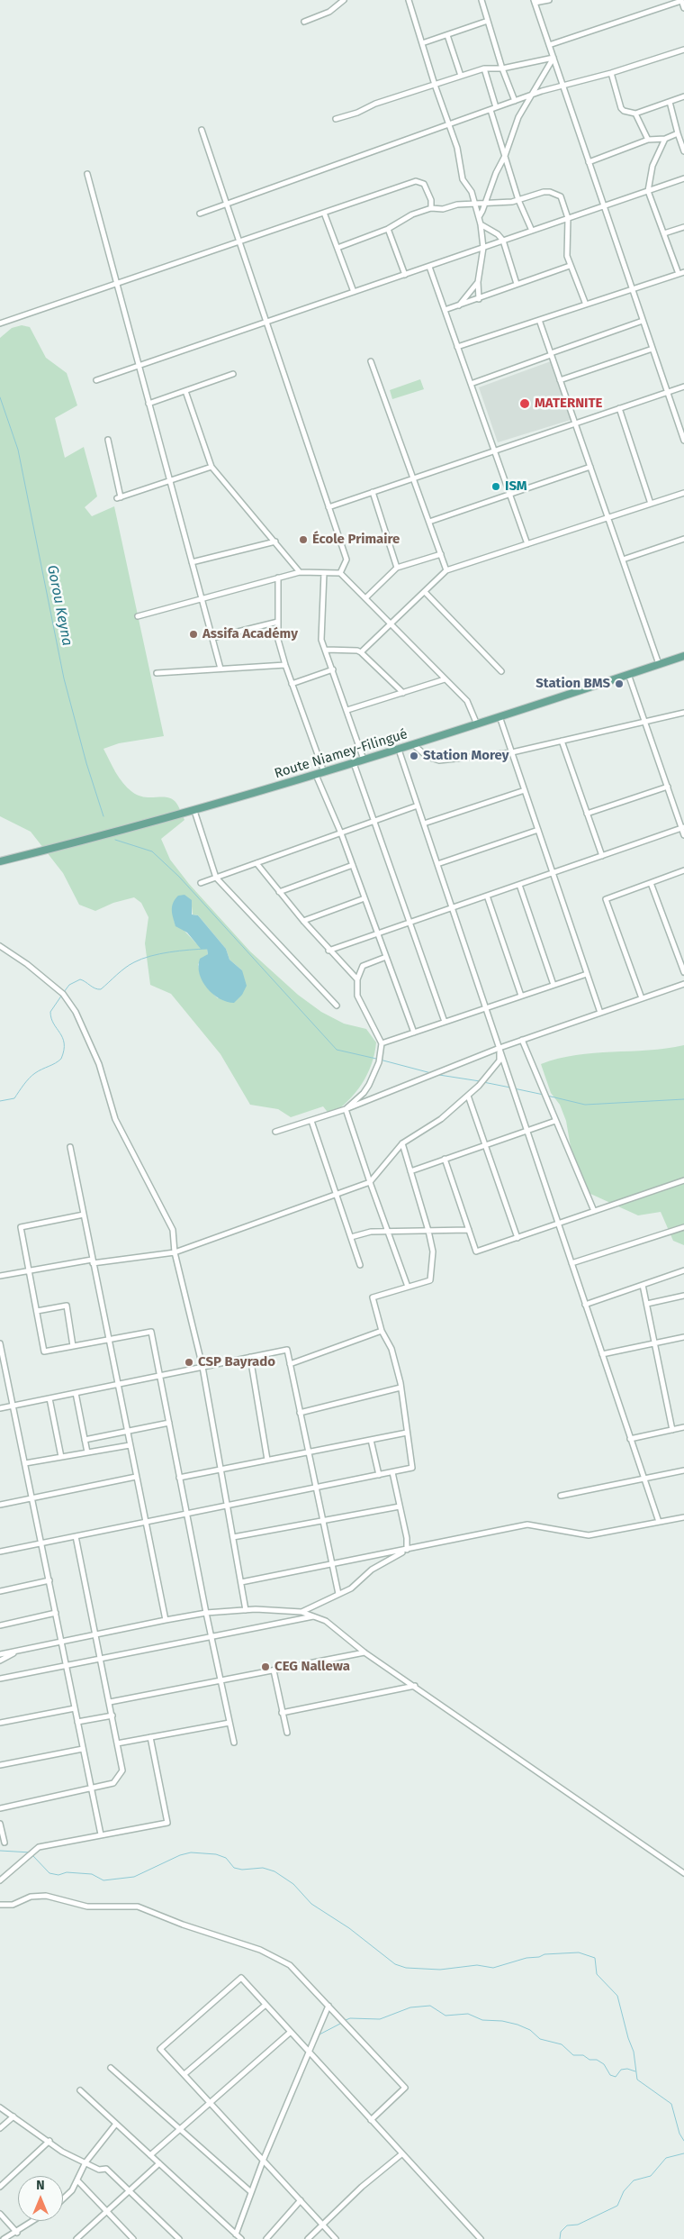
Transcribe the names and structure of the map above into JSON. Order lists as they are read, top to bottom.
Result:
{
  "streets": {
    "main road": ["Route Niamey-Filingué"]
  },
  "water": ["Gorou Keyna"],
  "places": [
    "MATERNITE",
    "ISM",
    "École Primaire",
    "Assifa Académy",
    "Station BMS",
    "Station Morey",
    "CSP Bayrado",
    "CEG Nallewa"
  ],
  "north": "top"
}
